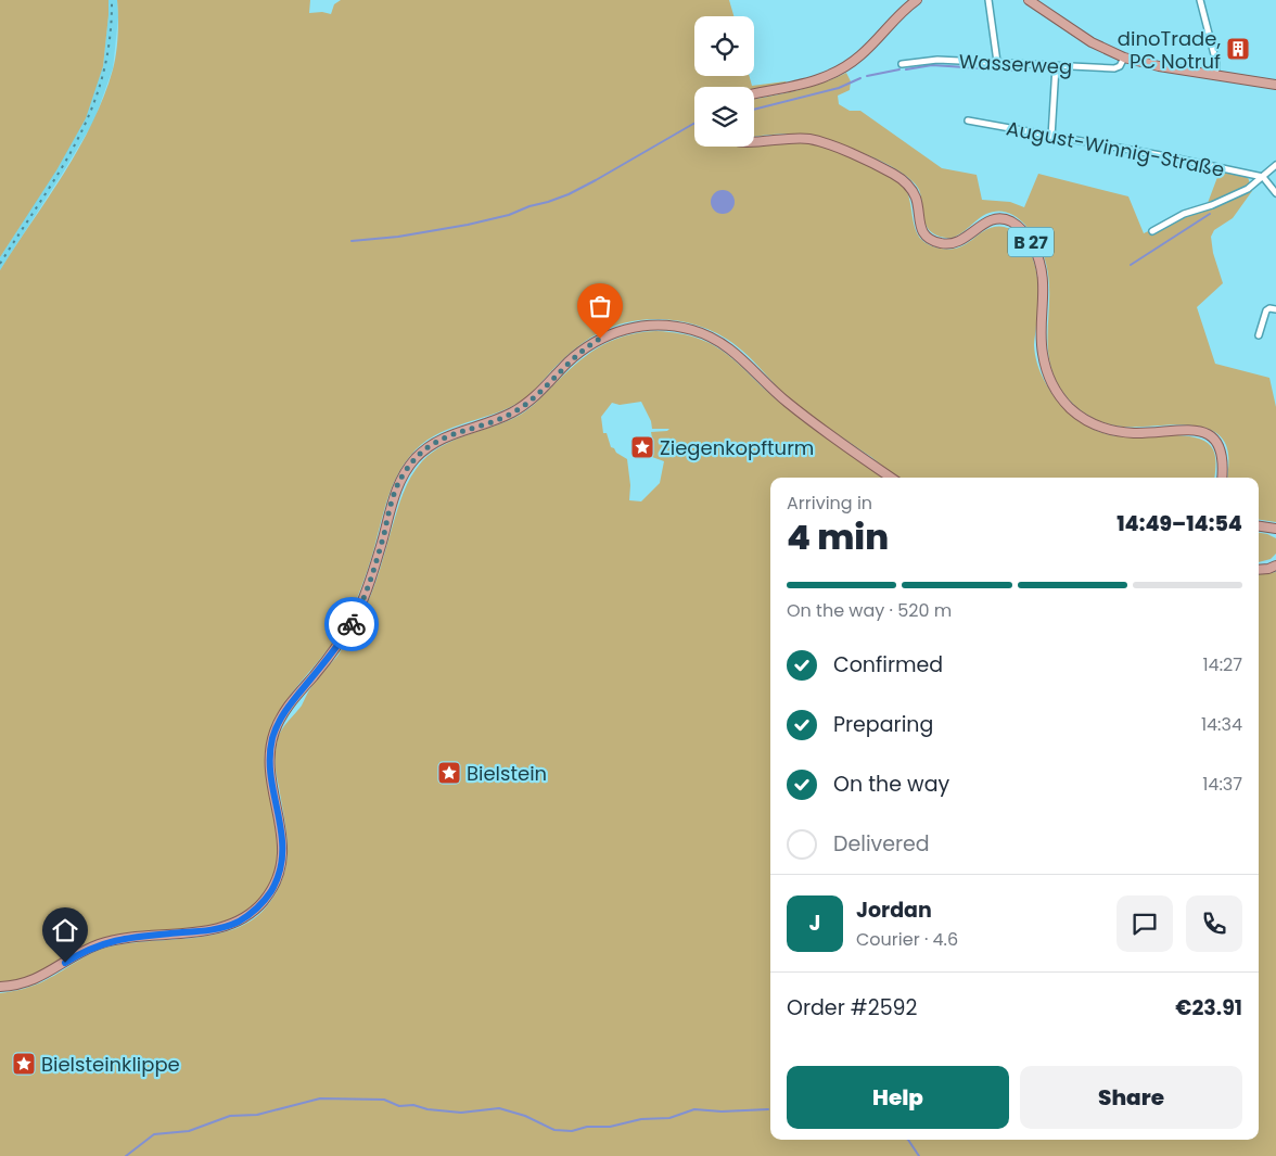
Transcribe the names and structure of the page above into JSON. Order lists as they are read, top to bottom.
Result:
{
  "streets": {
    "main road": ["B 27"],
    "street": ["Wasserweg", "August-Winnig-Straße"]
  },
  "places": {
    "building": ["dinoTrade, PC Notruf"],
    "place": ["Ziegenkopfturm", "Bielstein", "Bielsteinklippe"]
  },
  "page": {
    "heading": ["4 min", "Arriving in", "14:49–14:54"],
    "panel": [
      "Jordan",
      "Courier · 4.6",
      "Order #2592",
      "€23.91"
    ],
    "bar": "On the way · 520 m",
    "list": [
      ["Confirmed", "14:27"],
      ["Preparing", "14:34"],
      ["On the way", "14:37"],
      "Delivered"
    ],
    "round": "J",
    "buttons": ["Help", "Share"]
  }
}
